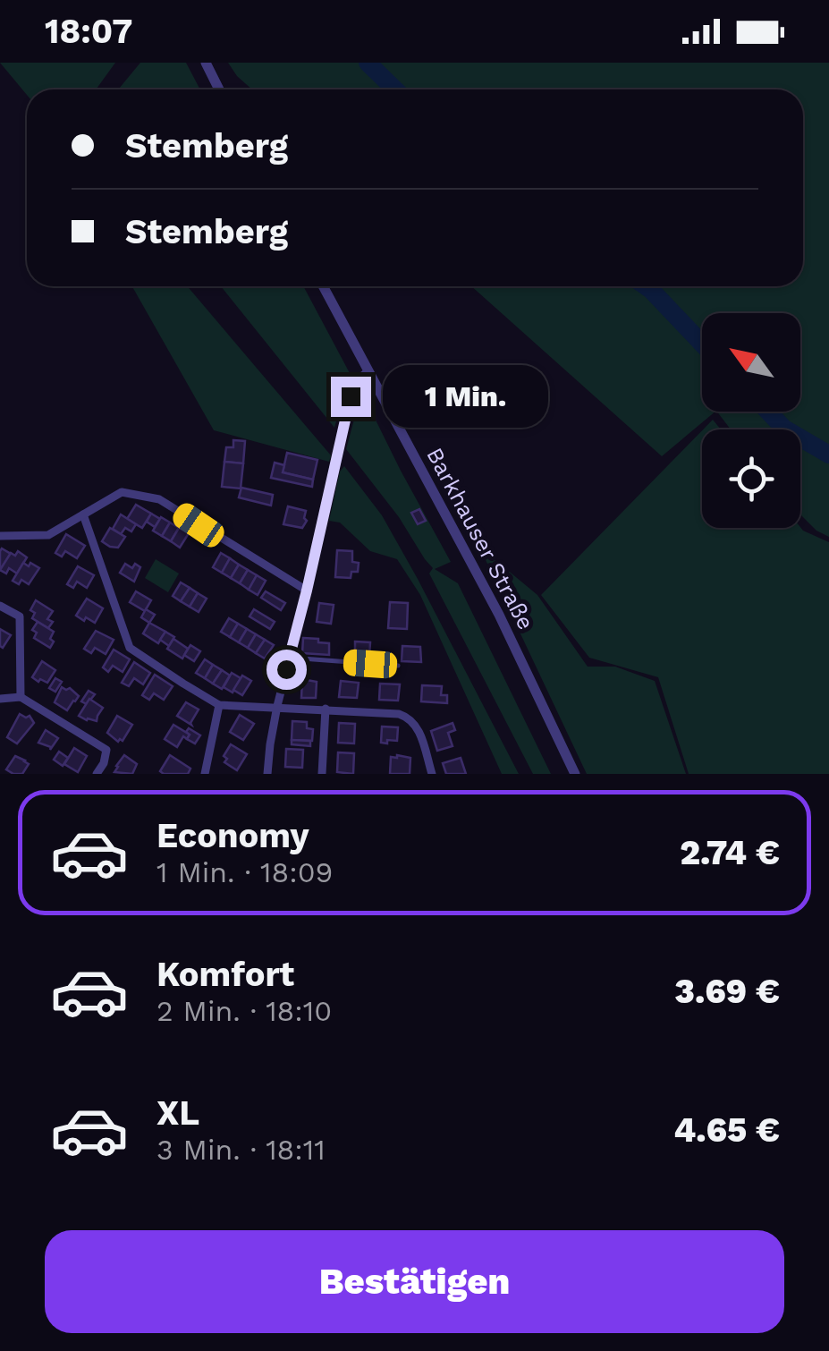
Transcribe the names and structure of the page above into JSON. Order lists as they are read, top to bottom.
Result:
{
  "streets": {
    "street": ["Barkhauser Straße"]
  },
  "north": "top left",
  "page": {
    "status": "18:07",
    "banner": ["Stemberg", "Stemberg"],
    "bubble": "1 Min.",
    "list": [
      {
        "name": "Economy",
        "note": "1 Min. · 18:09",
        "value": "2.74 €"
      },
      {
        "name": "Komfort",
        "note": "2 Min. · 18:10",
        "value": "3.69 €"
      },
      {
        "name": "XL",
        "note": "3 Min. · 18:11",
        "value": "4.65 €"
      }
    ],
    "buttons": "Bestätigen"
  }
}
